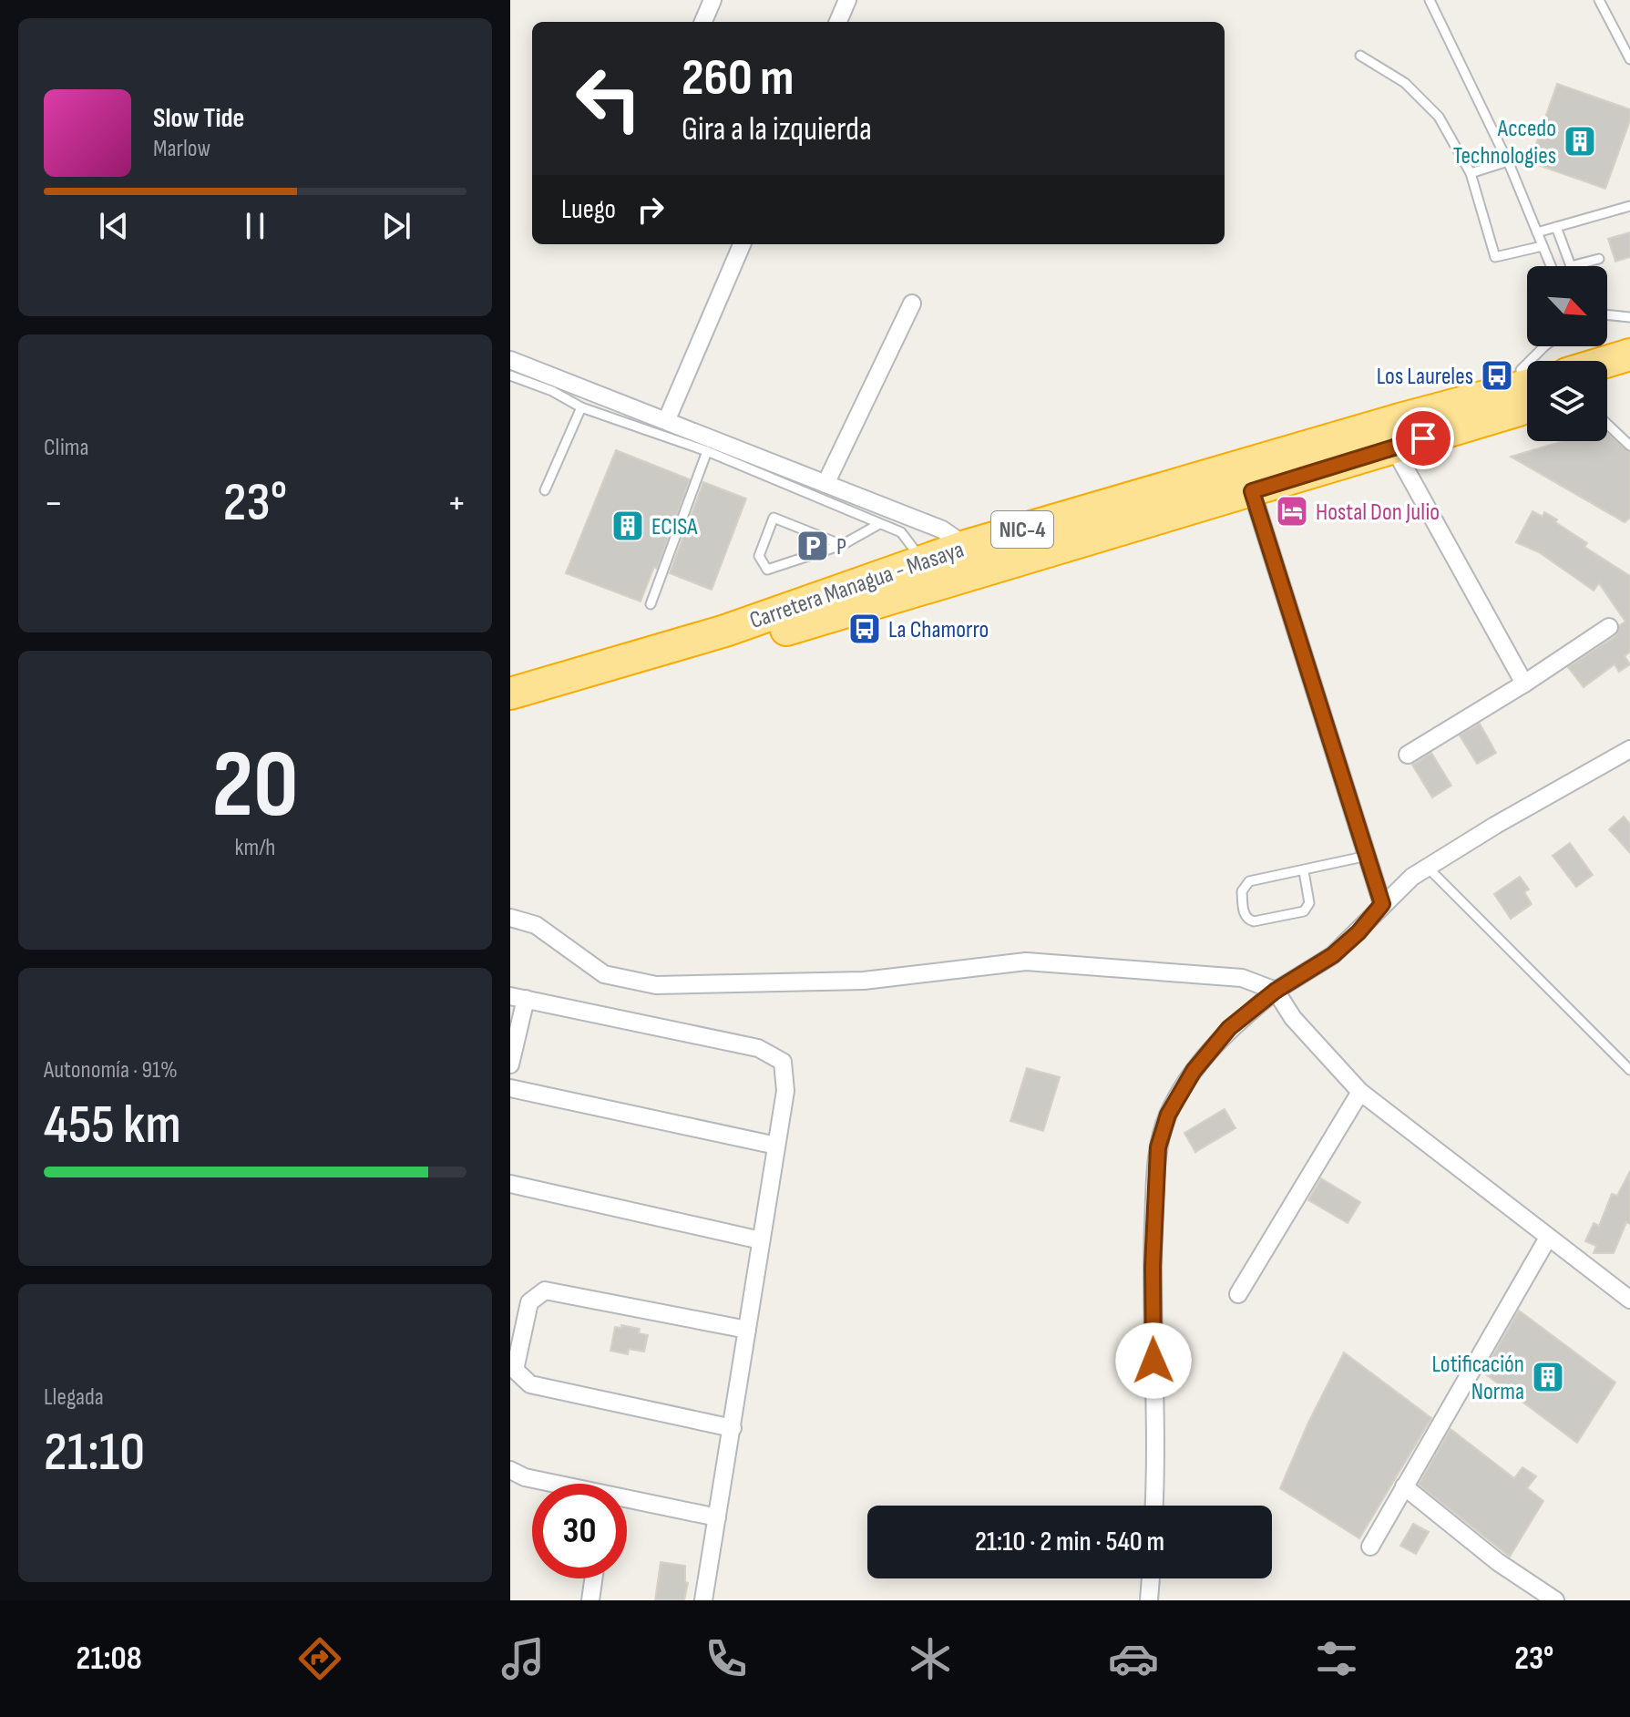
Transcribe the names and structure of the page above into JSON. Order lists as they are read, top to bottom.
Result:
{
  "streets": {
    "highway": ["NIC-4", "Carretera Managua - Masaya"]
  },
  "places": {
    "building": ["Accedo Technologies", "ECISA", "Lotificación Norma"],
    "bus stop": ["Los Laureles", "La Chamorro"],
    "hotel": ["Hostal Don Julio"],
    "parking": ["P"]
  },
  "north": "bottom right",
  "page": {
    "turn": ["260 m", "Gira a la izquierda"],
    "song": ["Slow Tide", "Marlow"],
    "then": "Luego",
    "tile": [
      "Clima",
      ["20", "km/h"],
      ["Autonomía · 91%", "455 km"],
      ["Llegada", "21:10"]
    ],
    "heat": ["−", "23°", "+"],
    "limit": "30",
    "trip": "21:10 · 2 min · 540 m",
    "tabs": ["21:08", "23°"]
  }
}
